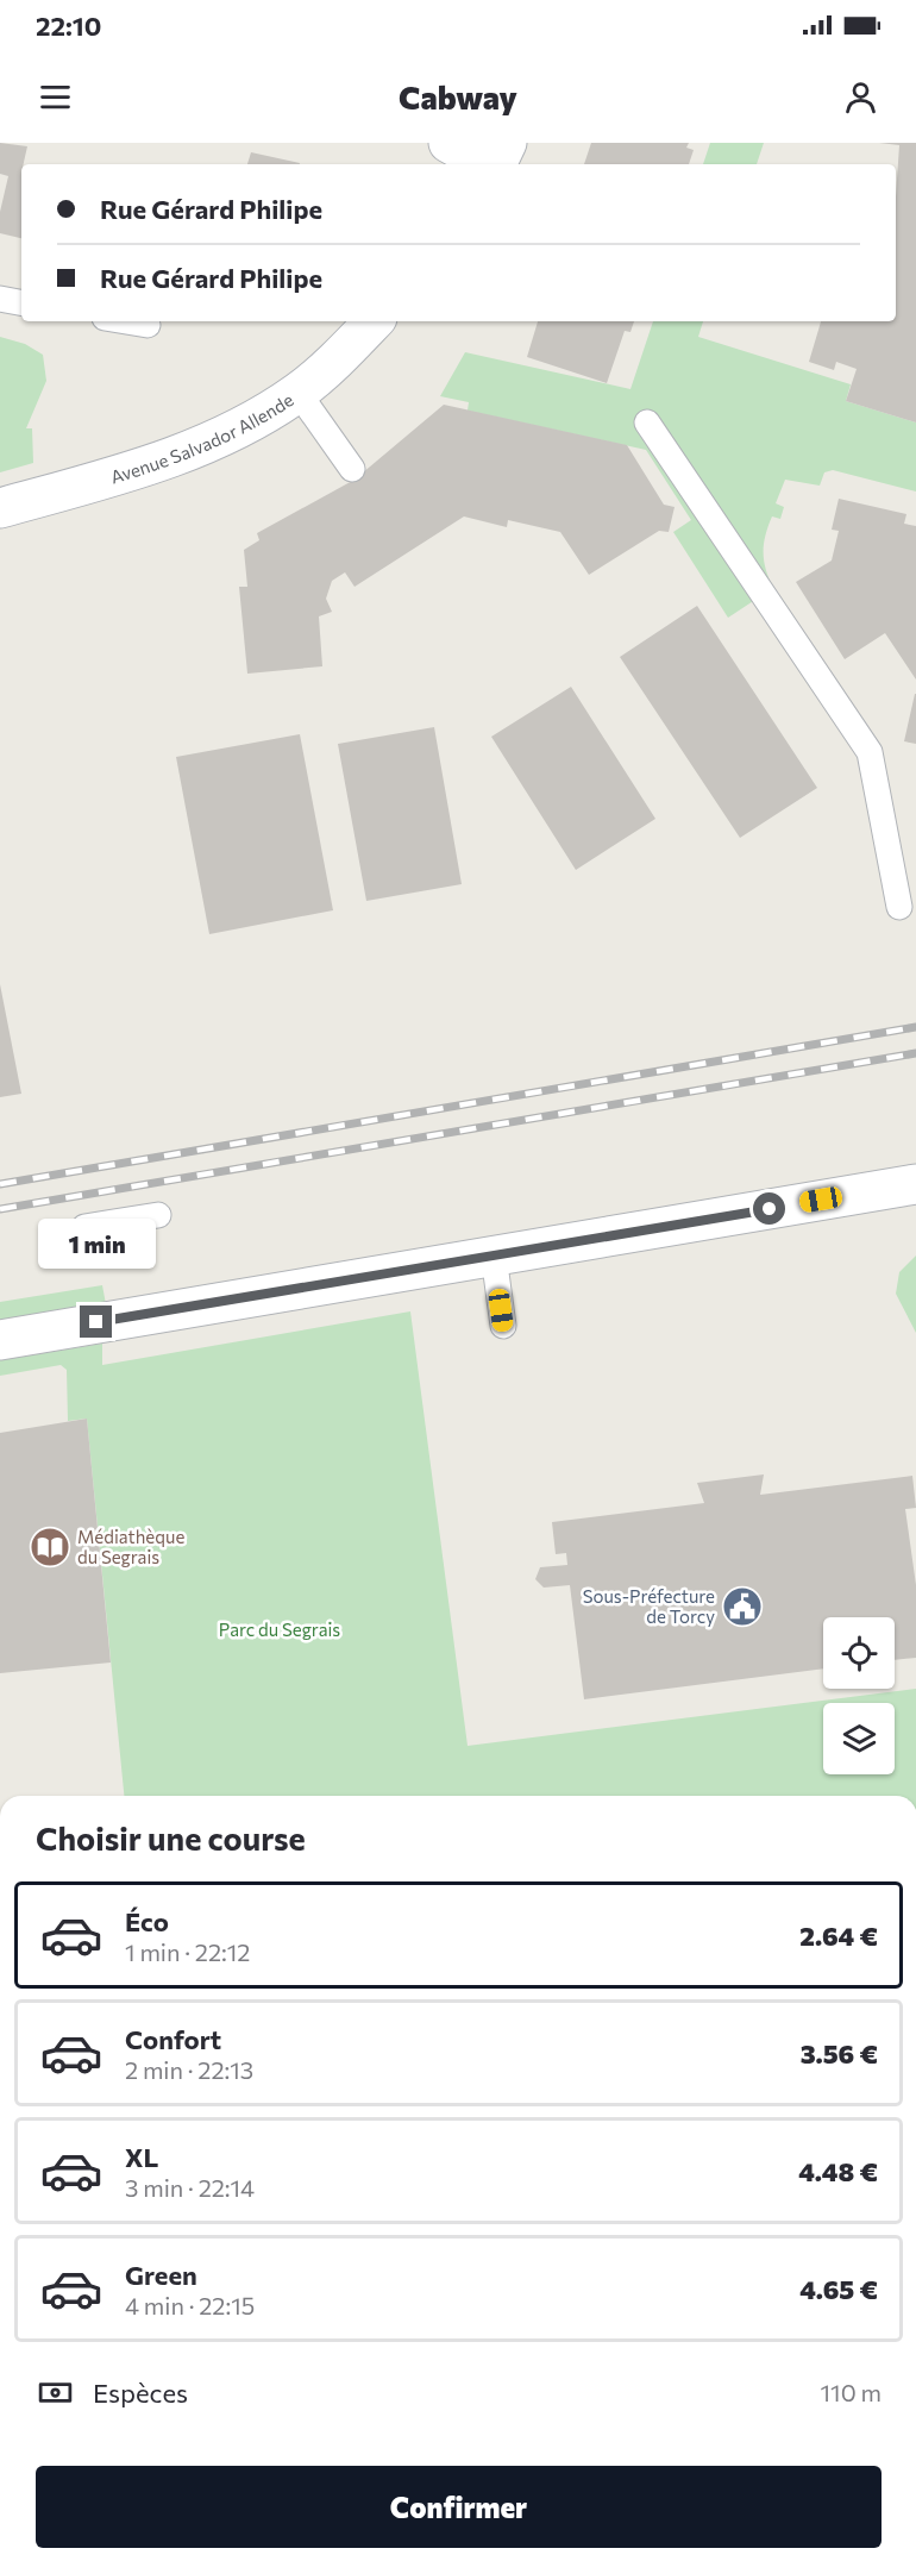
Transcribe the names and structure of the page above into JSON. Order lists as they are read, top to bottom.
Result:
{
  "streets": {
    "street": ["Avenue Salvador Allende"]
  },
  "parks": ["Parc du Segrais"],
  "places": {
    "library": ["Médiathèque du Segrais"],
    "public building": ["Sous-Préfecture de Torcy"]
  },
  "page": {
    "status": "22:10",
    "header": "Cabway",
    "banner": ["Rue Gérard Philipe", "Rue Gérard Philipe"],
    "bubble": "1 min",
    "heading": "Choisir une course",
    "list": [
      {
        "name": "Éco",
        "note": "1 min · 22:12",
        "value": "2.64 €"
      },
      {
        "name": "Confort",
        "note": "2 min · 22:13",
        "value": "3.56 €"
      },
      {
        "name": "XL",
        "note": "3 min · 22:14",
        "value": "4.48 €"
      },
      {
        "name": "Green",
        "note": "4 min · 22:15",
        "value": "4.65 €"
      }
    ],
    "pay": ["Espèces", "110 m"],
    "buttons": "Confirmer"
  }
}
